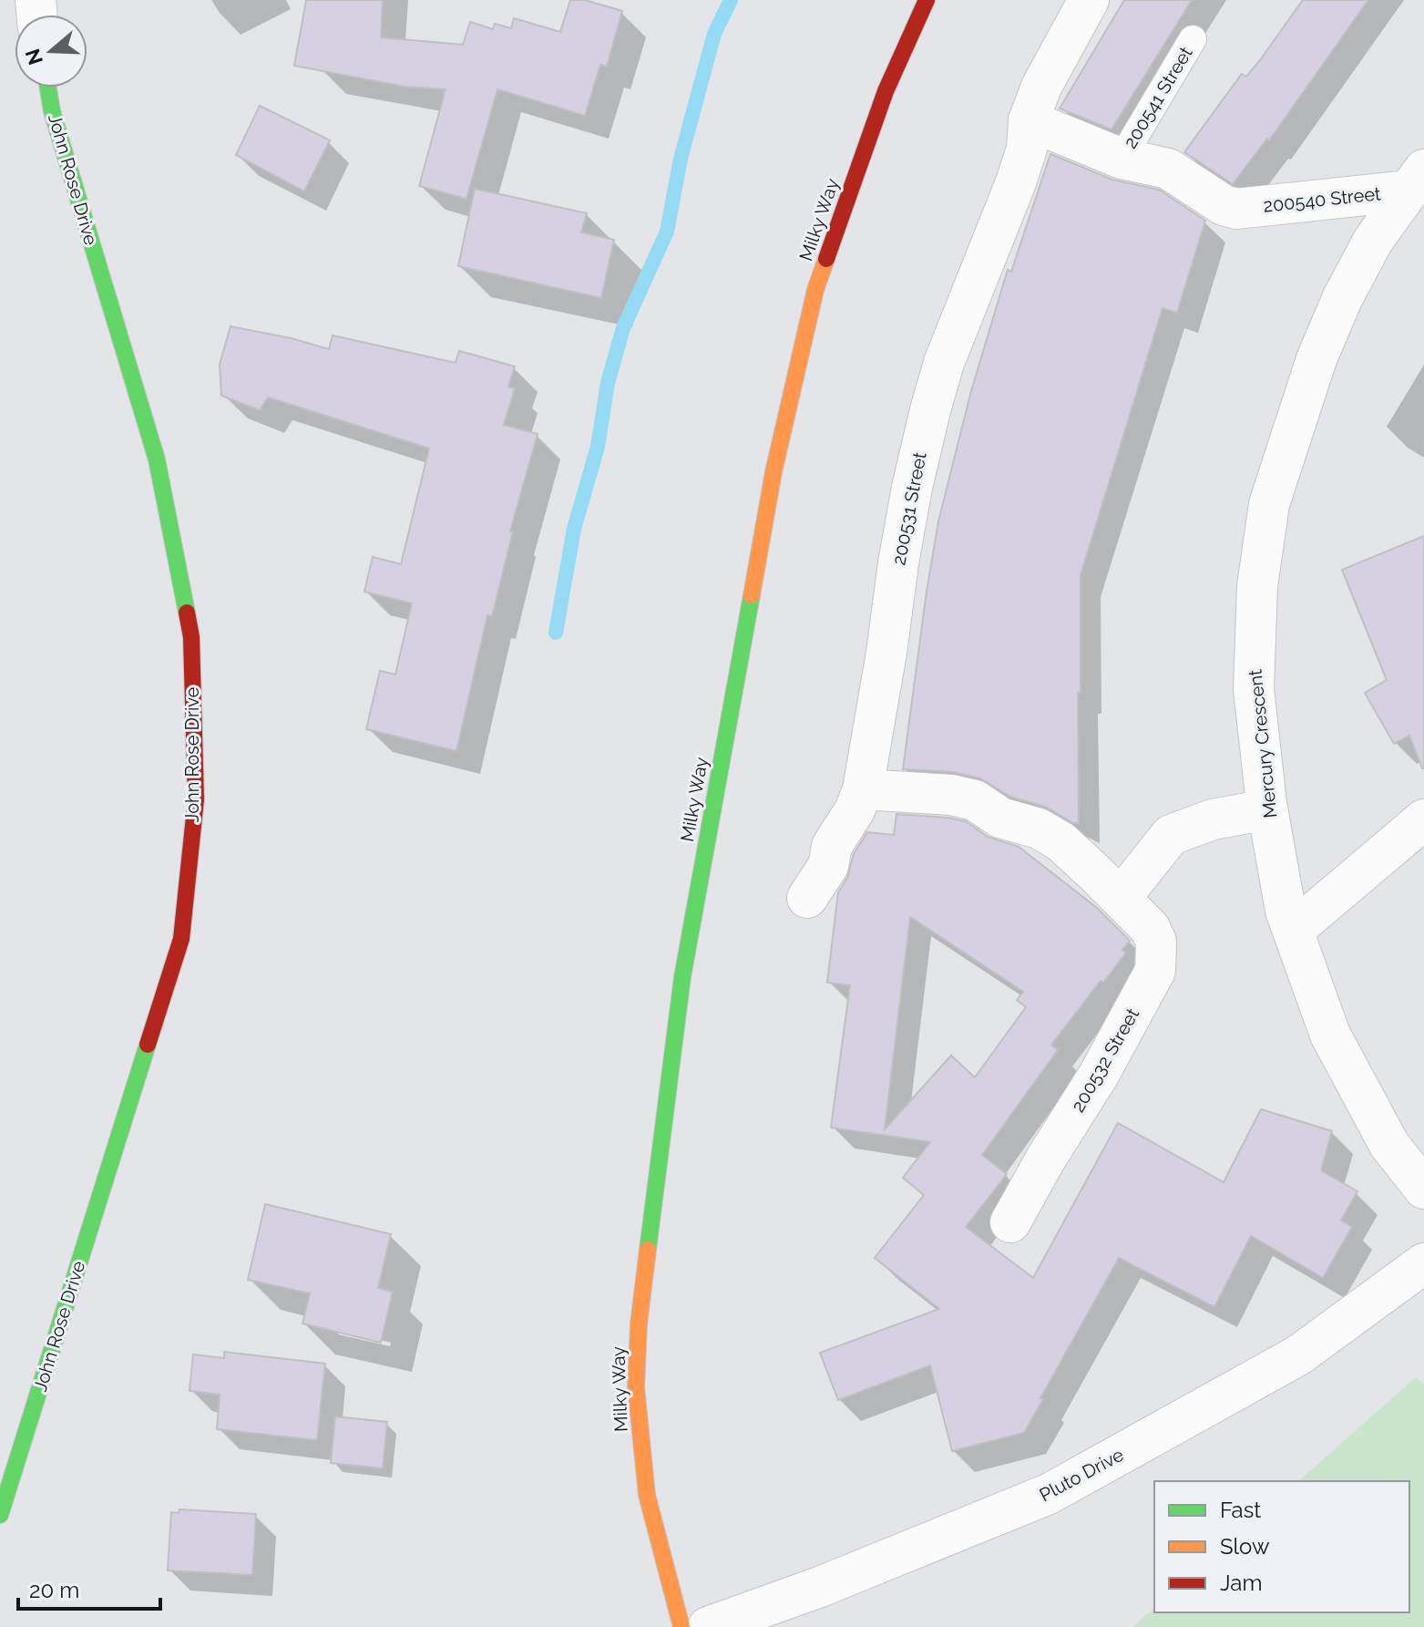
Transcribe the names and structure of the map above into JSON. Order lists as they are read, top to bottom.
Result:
{
  "streets": {
    "street": [
      "200541 Street",
      "John Rose Drive",
      "200540 Street",
      "Milky Way",
      "200531 Street",
      "Mercury Crescent",
      "200532 Street",
      "Pluto Drive"
    ]
  },
  "crossings": [
    ["200541 Street", "200540 Street"],
    ["200540 Street", "Mercury Crescent"],
    ["200531 Street", "200532 Street"]
  ],
  "legend": ["Fast", "Slow", "Jam"],
  "scale_bar": "20 m",
  "north": "left"
}
